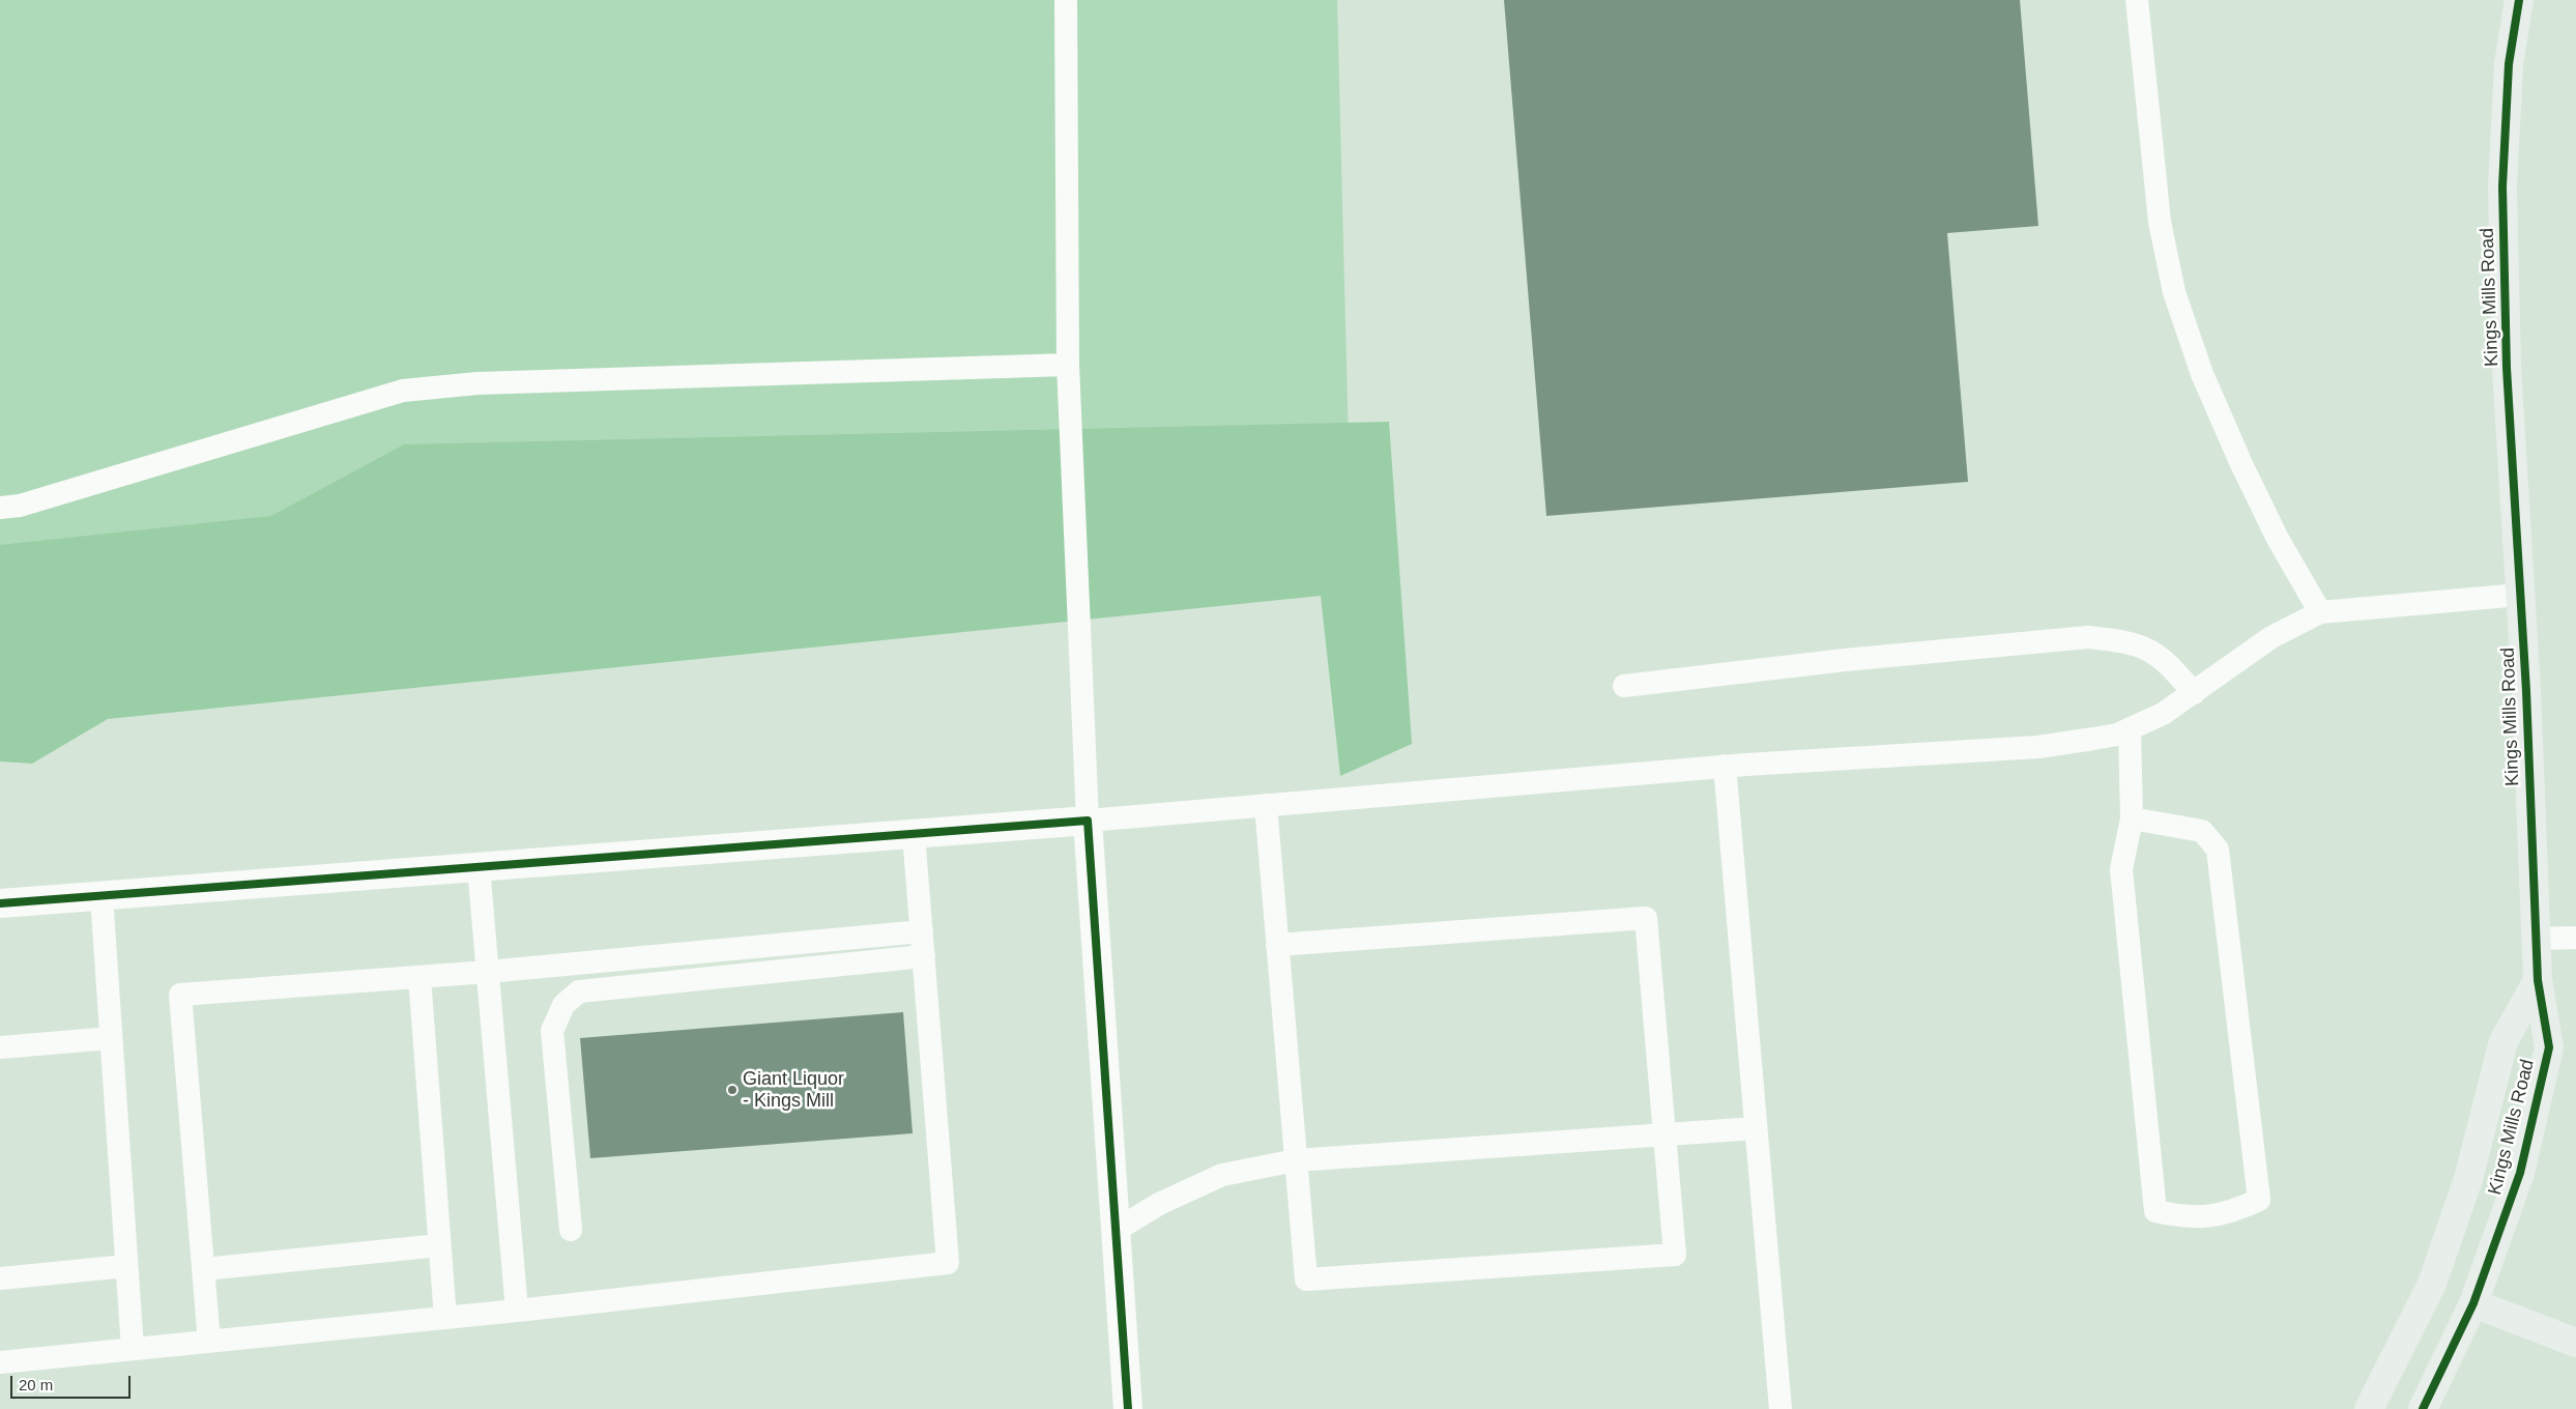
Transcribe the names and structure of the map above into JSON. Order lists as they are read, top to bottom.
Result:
{
  "streets": {
    "street": ["Kings Mills Road"]
  },
  "places": ["Giant Liquor - Kings Mill"],
  "scale_bar": "20 m"
}
